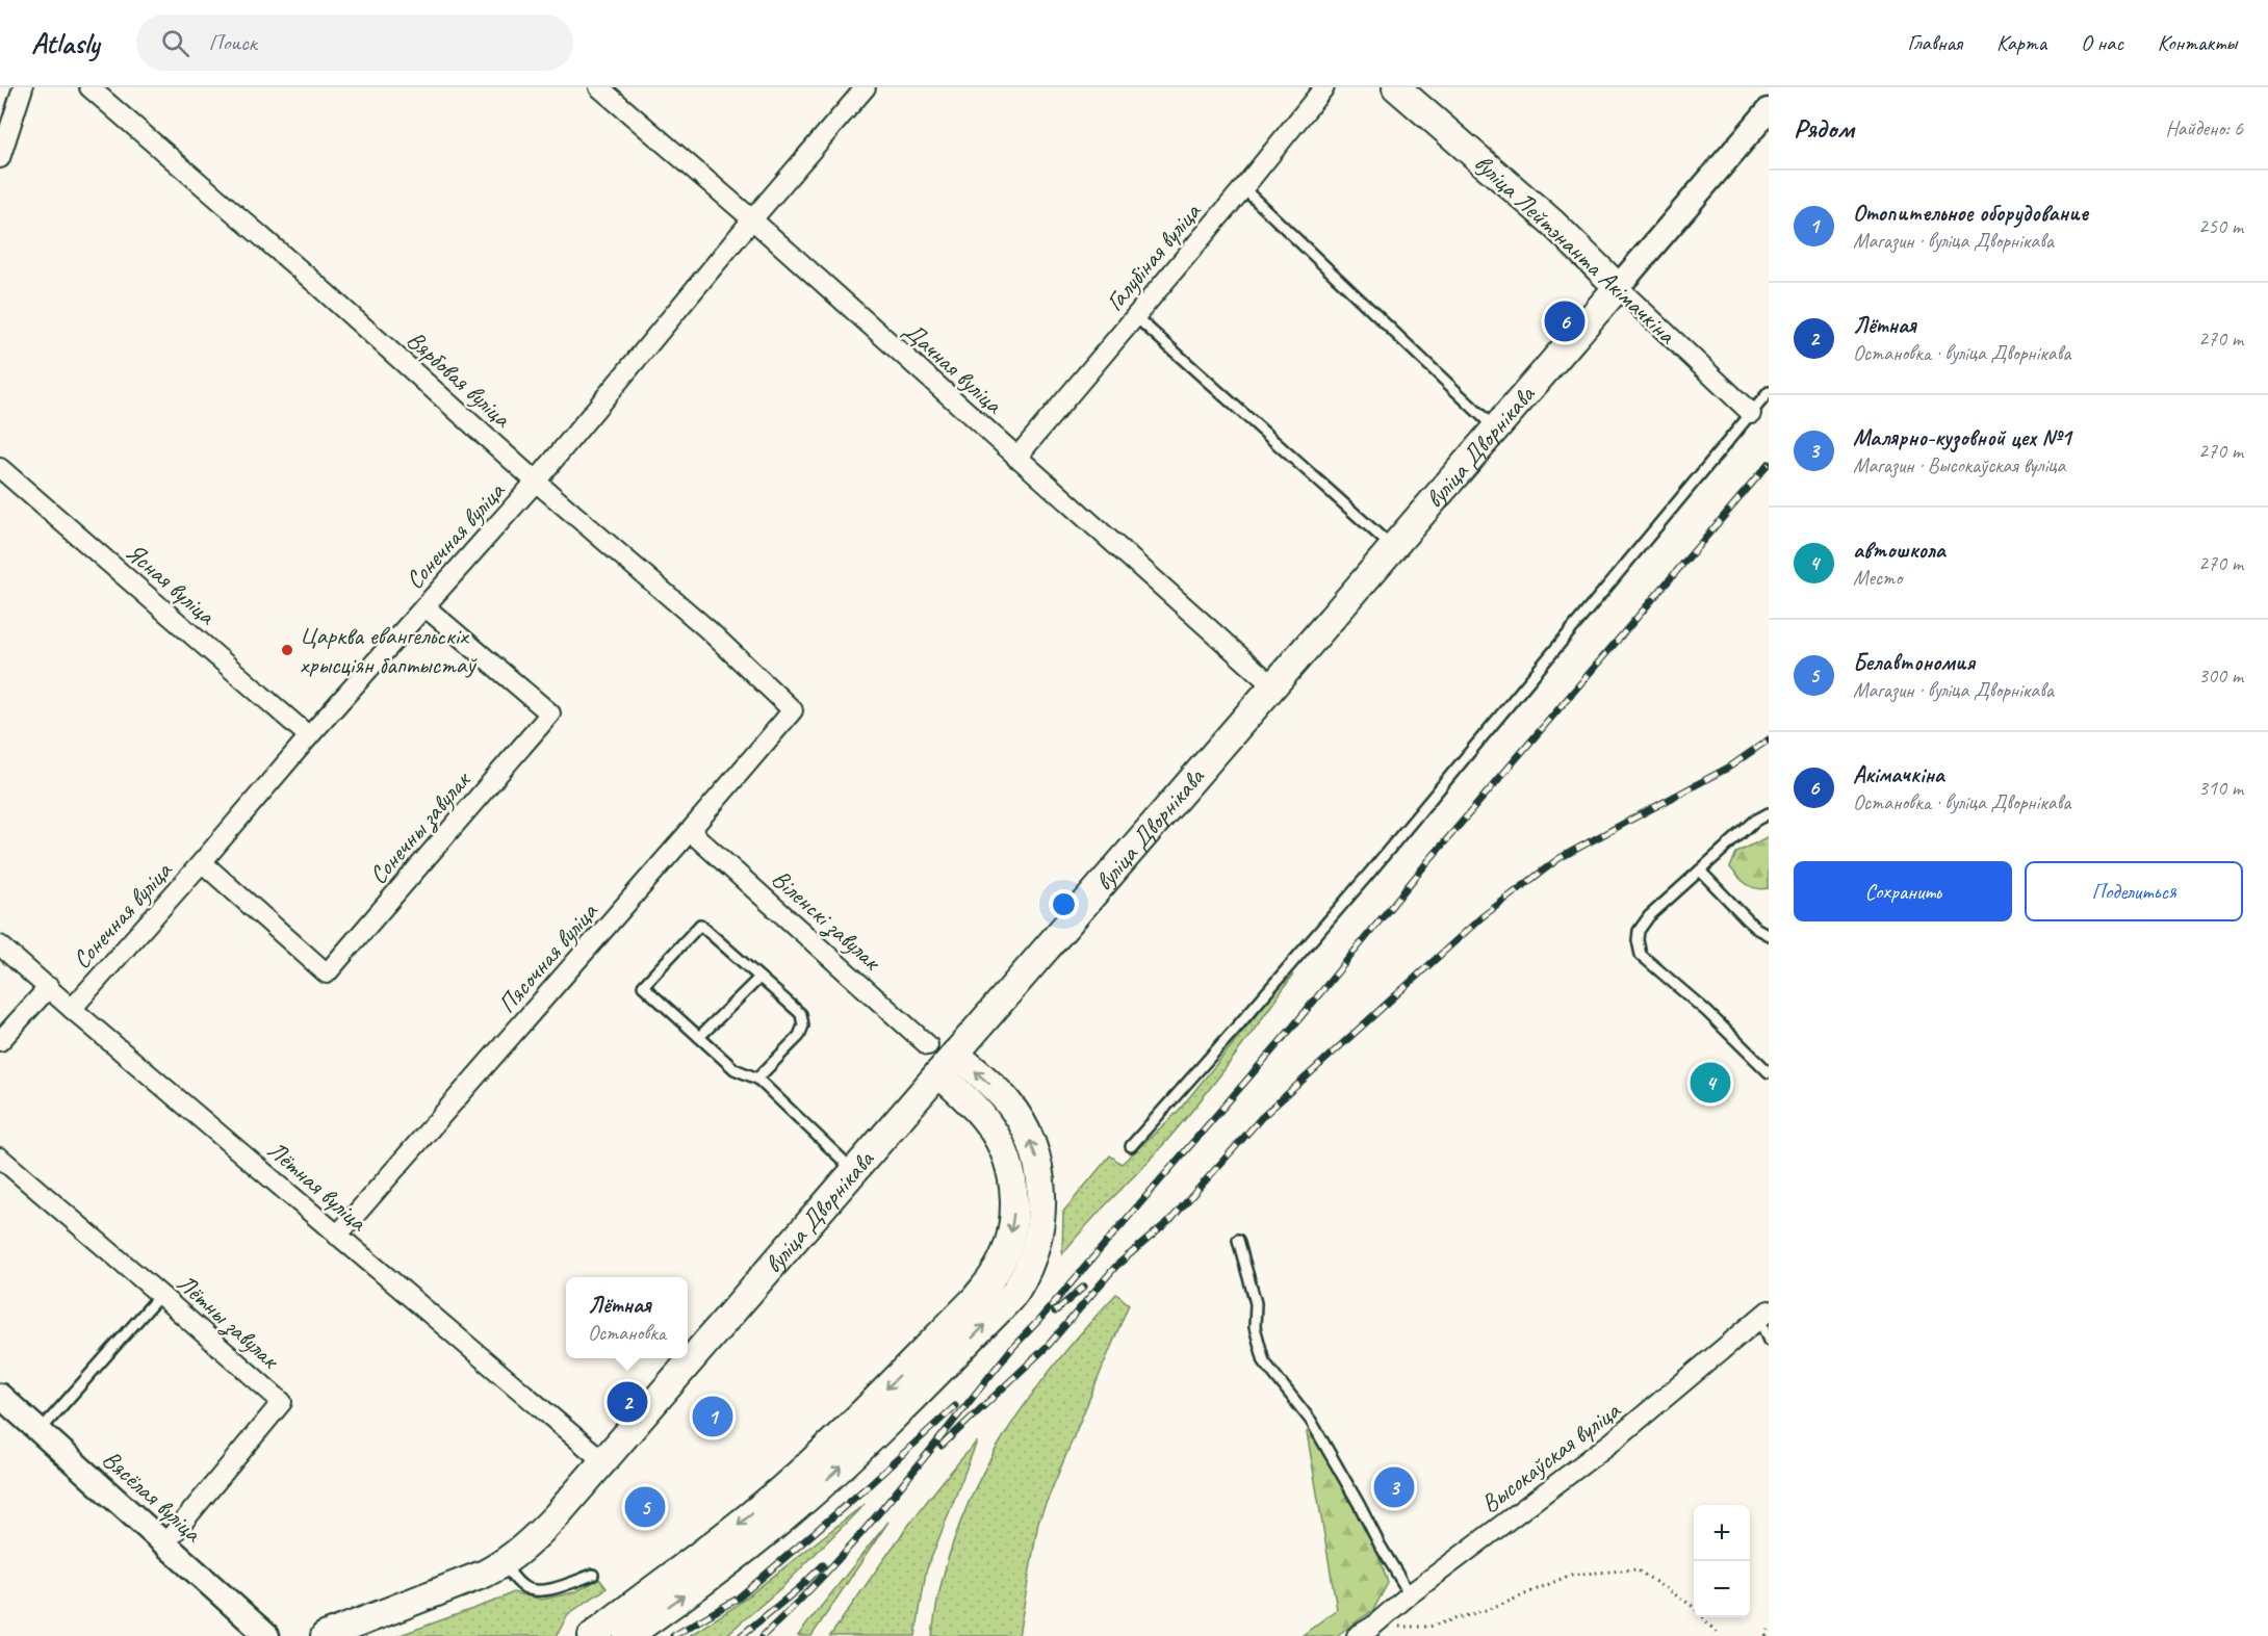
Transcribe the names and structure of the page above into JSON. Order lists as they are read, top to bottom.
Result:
{
  "streets": {
    "main road": ["вуліца Лейтэнанта Акімачкіна", "вуліца Дворнікава"],
    "street": [
      "Галубіная вуліца",
      "Дачная вуліца",
      "Вярбовая вуліца",
      "Сонечная вуліца",
      "Ясная вуліца",
      "Сонечны завулак",
      "Віленскі завулак",
      "Пясочная вуліца",
      "Лётная вуліца",
      "Лётны завулак",
      "Высокаўская вуліца",
      "Вясёлая вуліца"
    ]
  },
  "crossings": [
    ["вуліца Лейтэнанта Акімачкіна", "вуліца Дворнікава"],
    ["Галубіная вуліца", "Дачная вуліца"],
    ["Дачная вуліца", "вуліца Дворнікава"],
    ["Дачная вуліца", "Сонечная вуліца"],
    ["Вярбовая вуліца", "Сонечная вуліца"],
    ["Вярбовая вуліца", "Пясочная вуліца"],
    ["вуліца Дворнікава", "Лётная вуліца"],
    ["Сонечная вуліца", "Ясная вуліца"],
    ["Сонечная вуліца", "Сонечны завулак"],
    ["Сонечная вуліца", "Лётная вуліца"],
    ["Віленскі завулак", "Пясочная вуліца"],
    ["Пясочная вуліца", "Лётная вуліца"],
    ["Лётны завулак", "Вясёлая вуліца"]
  ],
  "places": ["Царква евангельскіх хрысціян баптыстаў"],
  "page": {
    "header": "Atlasly",
    "search": "Поиск",
    "nav": [
      "Главная",
      "Карта",
      "О нас",
      "Контакты"
    ],
    "heading": ["Рядом", "Найдено: 6"],
    "list": [
      {
        "mark": "1",
        "name": "Отопительное оборудование",
        "note": "Магазин · вуліца Дворнікава",
        "value": "250 m"
      },
      {
        "mark": "2",
        "name": "Лётная",
        "note": "Остановка · вуліца Дворнікава",
        "value": "270 m"
      },
      {
        "mark": "3",
        "name": "Малярно-кузовной цех №1",
        "note": "Магазин · Высокаўская вуліца",
        "value": "270 m"
      },
      {
        "mark": "4",
        "name": "автошкола",
        "note": "Место",
        "value": "270 m"
      },
      {
        "mark": "5",
        "name": "Белавтономия",
        "note": "Магазин · вуліца Дворнікава",
        "value": "300 m"
      },
      {
        "mark": "6",
        "name": "Акімачкіна",
        "note": "Остановка · вуліца Дворнікава",
        "value": "310 m"
      }
    ],
    "pins": [
      "6",
      "4",
      "2",
      "1",
      "3",
      "5"
    ],
    "buttons": ["Сохранить", "Поделиться"],
    "popup": ["Лётная", "Остановка"],
    "map_buttons": ["+", "−"]
  }
}
